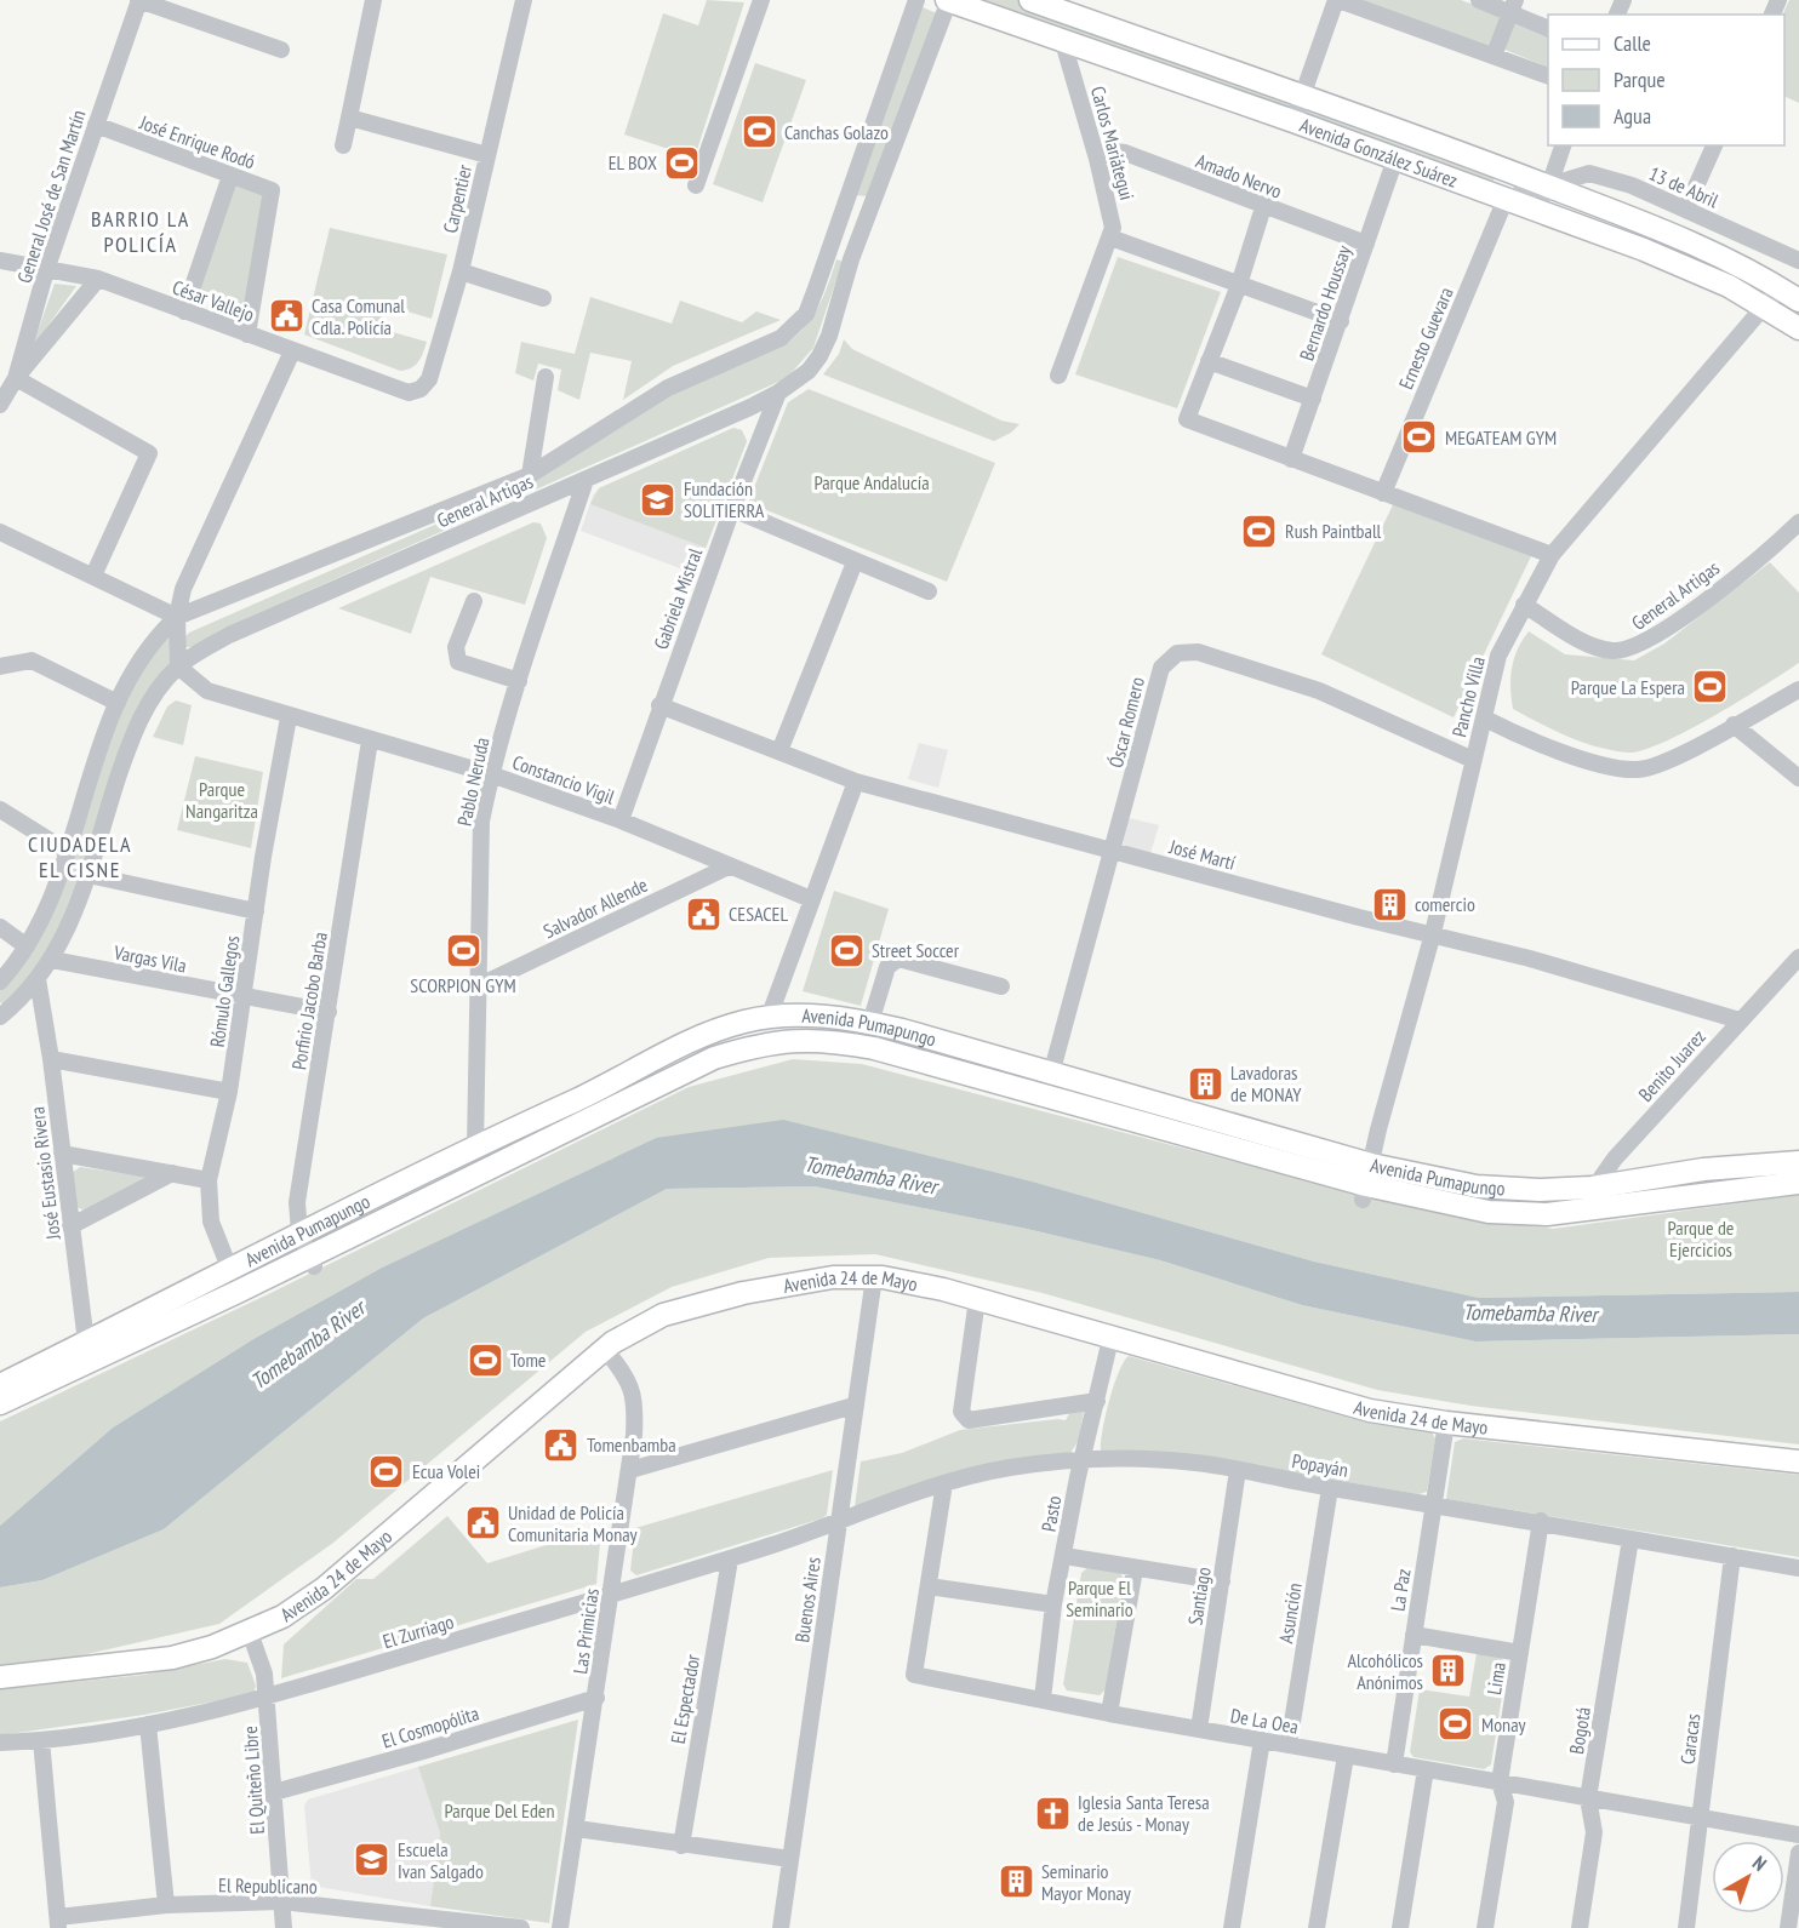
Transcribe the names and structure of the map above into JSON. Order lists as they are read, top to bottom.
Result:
{
  "streets": {
    "main road": ["Avenida González Suárez", "Avenida Pumapungo", "Avenida 24 de Mayo"],
    "street": [
      "José Enrique Rodó",
      "Carlos Mariátegui",
      "Amado Nervo",
      "13 de Abril",
      "General José de San Martín",
      "Carpentier",
      "César Vallejo",
      "Bernardo Houssay",
      "Ernesto Guevara",
      "General Artigas",
      "Gabriela Mistral",
      "Pancho Villa",
      "Óscar Romero",
      "Constancio Vigil",
      "Pablo Neruda",
      "José Martí",
      "Salvador Allende",
      "Vargas Vila",
      "Rómulo Gallegos",
      "Porfirio Jacobo Barba",
      "Benito Juarez",
      "José Eustasio Rivera",
      "Popayán",
      "Pasto",
      "La Paz",
      "Santiago",
      "Buenos Aires",
      "Asunción",
      "El Zurriago",
      "Las Primicias",
      "Lima",
      "El Espectador",
      "De La Oea",
      "El Cosmopólita",
      "Bogotá",
      "Caracas",
      "El Quiteño Libre",
      "El Republicano"
    ]
  },
  "crossings": [
    ["José Enrique Rodó", "General José de San Martín"],
    ["José Enrique Rodó", "César Vallejo"],
    ["Carlos Mariátegui", "Avenida González Suárez"],
    ["Carlos Mariátegui", "Amado Nervo"],
    ["Avenida González Suárez", "13 de Abril"],
    ["Avenida González Suárez", "Bernardo Houssay"],
    ["Avenida González Suárez", "Ernesto Guevara"],
    ["Avenida González Suárez", "General Artigas"],
    ["Avenida González Suárez", "Pancho Villa"],
    ["Amado Nervo", "Bernardo Houssay"],
    ["13 de Abril", "Ernesto Guevara"],
    ["General José de San Martín", "César Vallejo"],
    ["Carpentier", "César Vallejo"],
    ["General Artigas", "Gabriela Mistral"],
    ["General Artigas", "Pancho Villa"],
    ["General Artigas", "Constancio Vigil"],
    ["General Artigas", "Pablo Neruda"],
    ["General Artigas", "Vargas Vila"],
    ["General Artigas", "José Eustasio Rivera"],
    ["Gabriela Mistral", "Constancio Vigil"],
    ["Gabriela Mistral", "José Martí"],
    ["Pancho Villa", "Óscar Romero"],
    ["Pancho Villa", "José Martí"],
    ["Pancho Villa", "Avenida Pumapungo"],
    ["Óscar Romero", "José Martí"],
    ["Óscar Romero", "Avenida Pumapungo"],
    ["Constancio Vigil", "Pablo Neruda"],
    ["Constancio Vigil", "Salvador Allende"],
    ["Constancio Vigil", "Rómulo Gallegos"],
    ["Constancio Vigil", "Porfirio Jacobo Barba"],
    ["Pablo Neruda", "Salvador Allende"],
    ["Pablo Neruda", "Avenida Pumapungo"],
    ["José Martí", "Benito Juarez"],
    ["Vargas Vila", "Rómulo Gallegos"],
    ["Vargas Vila", "Porfirio Jacobo Barba"],
    ["Rómulo Gallegos", "Avenida Pumapungo"],
    ["Porfirio Jacobo Barba", "Avenida Pumapungo"],
    ["Avenida Pumapungo", "Benito Juarez"],
    ["Avenida Pumapungo", "José Eustasio Rivera"],
    ["Avenida 24 de Mayo", "Pasto"],
    ["Avenida 24 de Mayo", "La Paz"],
    ["Avenida 24 de Mayo", "Buenos Aires"],
    ["Avenida 24 de Mayo", "Las Primicias"],
    ["Avenida 24 de Mayo", "El Quiteño Libre"],
    ["Popayán", "Pasto"],
    ["Popayán", "La Paz"],
    ["Popayán", "Santiago"],
    ["Popayán", "Buenos Aires"],
    ["Popayán", "Asunción"],
    ["Popayán", "El Zurriago"],
    ["Popayán", "Lima"],
    ["Popayán", "De La Oea"],
    ["Popayán", "Bogotá"],
    ["Popayán", "Caracas"],
    ["Pasto", "De La Oea"],
    ["La Paz", "De La Oea"],
    ["Santiago", "De La Oea"],
    ["Buenos Aires", "El Zurriago"],
    ["Asunción", "De La Oea"],
    ["El Zurriago", "Las Primicias"],
    ["El Zurriago", "El Espectador"],
    ["El Zurriago", "El Quiteño Libre"],
    ["Las Primicias", "El Cosmopólita"],
    ["Lima", "De La Oea"],
    ["De La Oea", "Bogotá"],
    ["De La Oea", "Caracas"],
    ["El Cosmopólita", "El Quiteño Libre"],
    ["El Quiteño Libre", "El Republicano"]
  ],
  "districts": ["BARRIO LA POLICÍA", "CIUDADELA EL CISNE"],
  "water": ["Tomebamba River"],
  "parks": [
    "Parque Andalucía",
    "Parque Nangaritza",
    "Parque de Ejercicios",
    "Parque El Seminario",
    "Parque Del Eden"
  ],
  "places": {
    "sports": [
      "Canchas Golazo",
      "EL BOX",
      "MEGATEAM GYM",
      "Rush Paintball",
      "Parque La Espera",
      "Street Soccer",
      "SCORPION GYM",
      "Tome",
      "Ecua Volei",
      "Monay"
    ],
    "public building": [
      "Casa Comunal Cdla. Policía",
      "CESACEL",
      "Tomenbamba",
      "Unidad de Policía Comunitaria Monay"
    ],
    "school or university": ["Fundación SOLITIERRA", "Escuela Ivan Salgado"],
    "building": [
      "comercio",
      "Lavadoras de MONAY",
      "Alcohólicos Anónimos",
      "Seminario Mayor Monay"
    ],
    "church": ["Iglesia Santa Teresa de Jesús - Monay"]
  },
  "legend": ["Calle", "Parque", "Agua"],
  "north": "top right"
}
